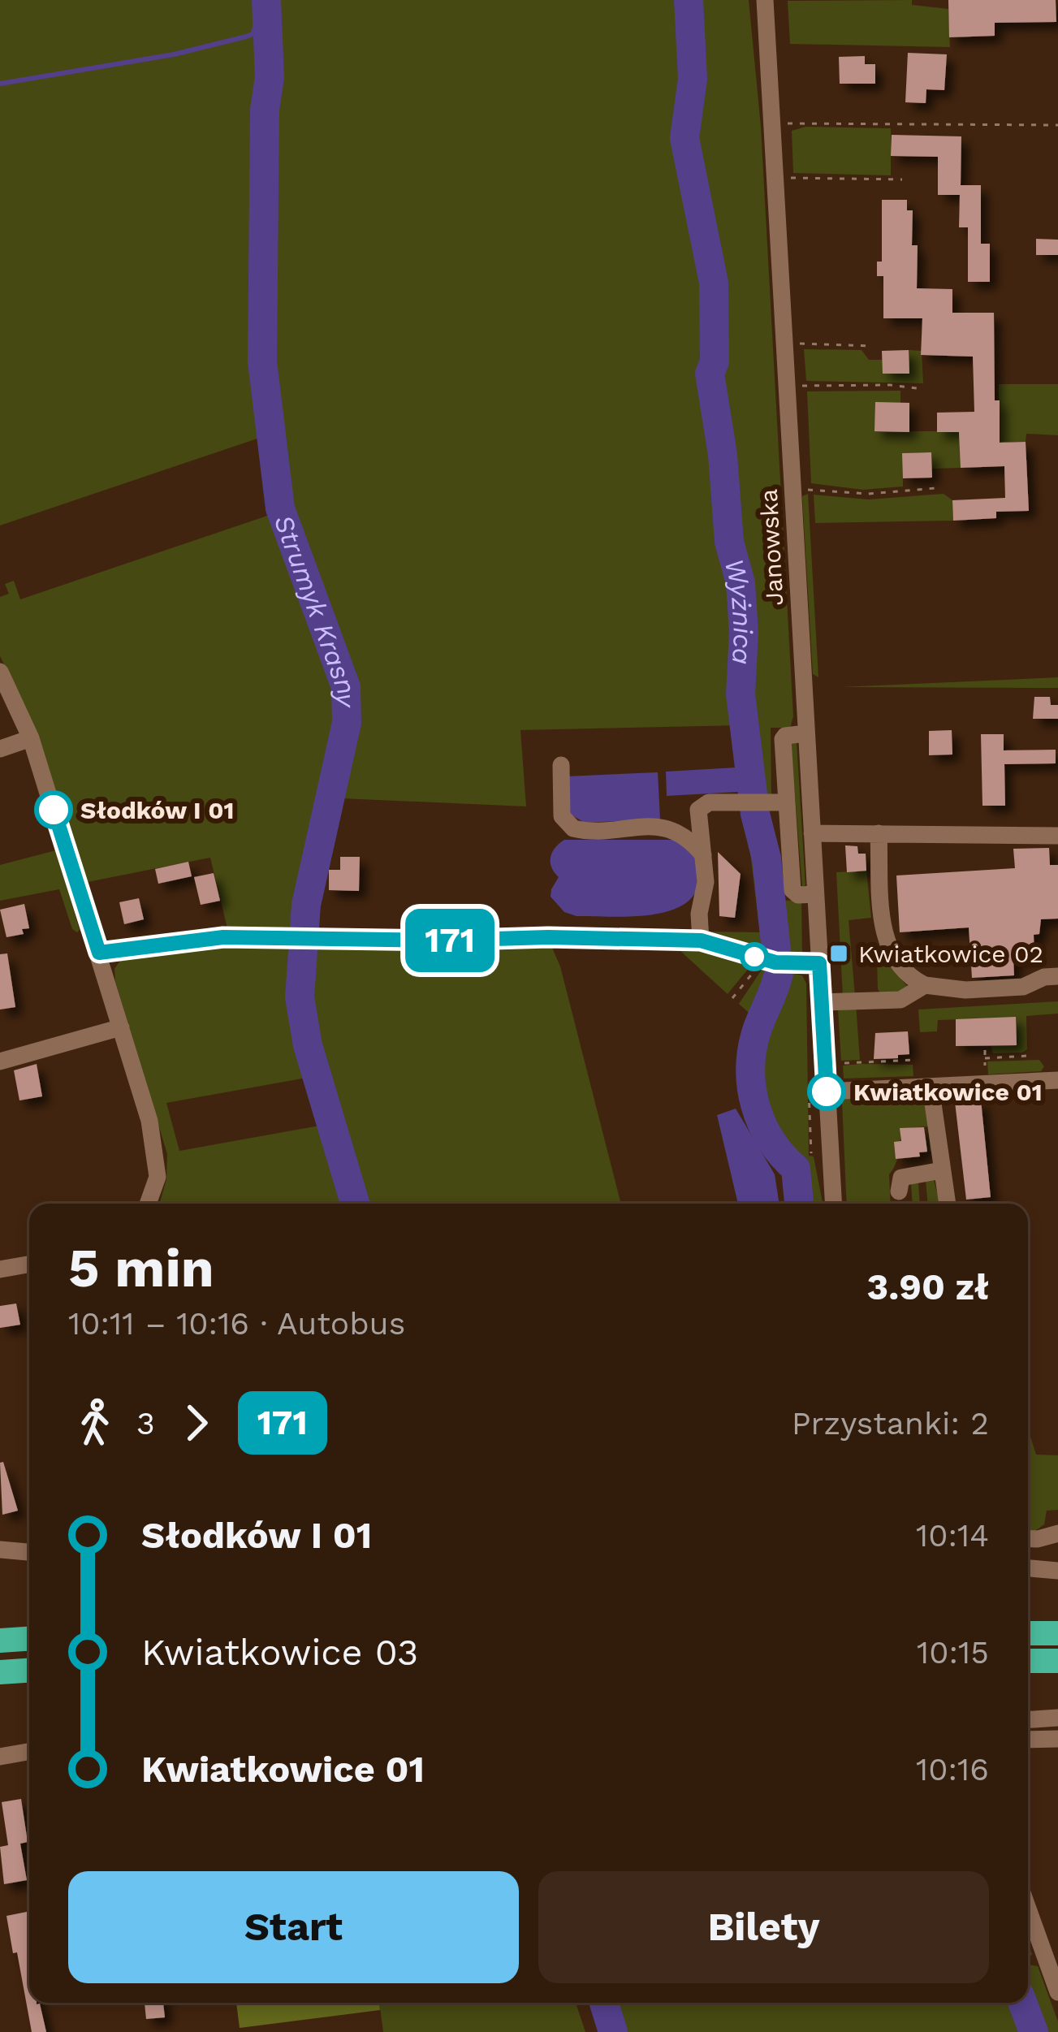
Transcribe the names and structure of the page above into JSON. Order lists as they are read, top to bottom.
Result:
{
  "streets": {
    "street": ["Janowska"]
  },
  "water": ["Strumyk Krasny", "Wyżnica"],
  "places": {
    "other": ["Słodków I 01", "Kwiatkowice 01"],
    "transit": ["Kwiatkowice 02"]
  },
  "lines": ["bus line 171"],
  "page": {
    "on_map": "171",
    "heading": ["5 min", "10:11 – 10:16 · Autobus", "3.90 zł"],
    "legs": ["3", "171", "Przystanki: 2"],
    "list": [
      {
        "name": "Słodków I 01",
        "value": "10:14"
      },
      {
        "name": "Kwiatkowice 03",
        "value": "10:15"
      },
      {
        "name": "Kwiatkowice 01",
        "value": "10:16"
      }
    ],
    "buttons": ["Start", "Bilety"]
  }
}
